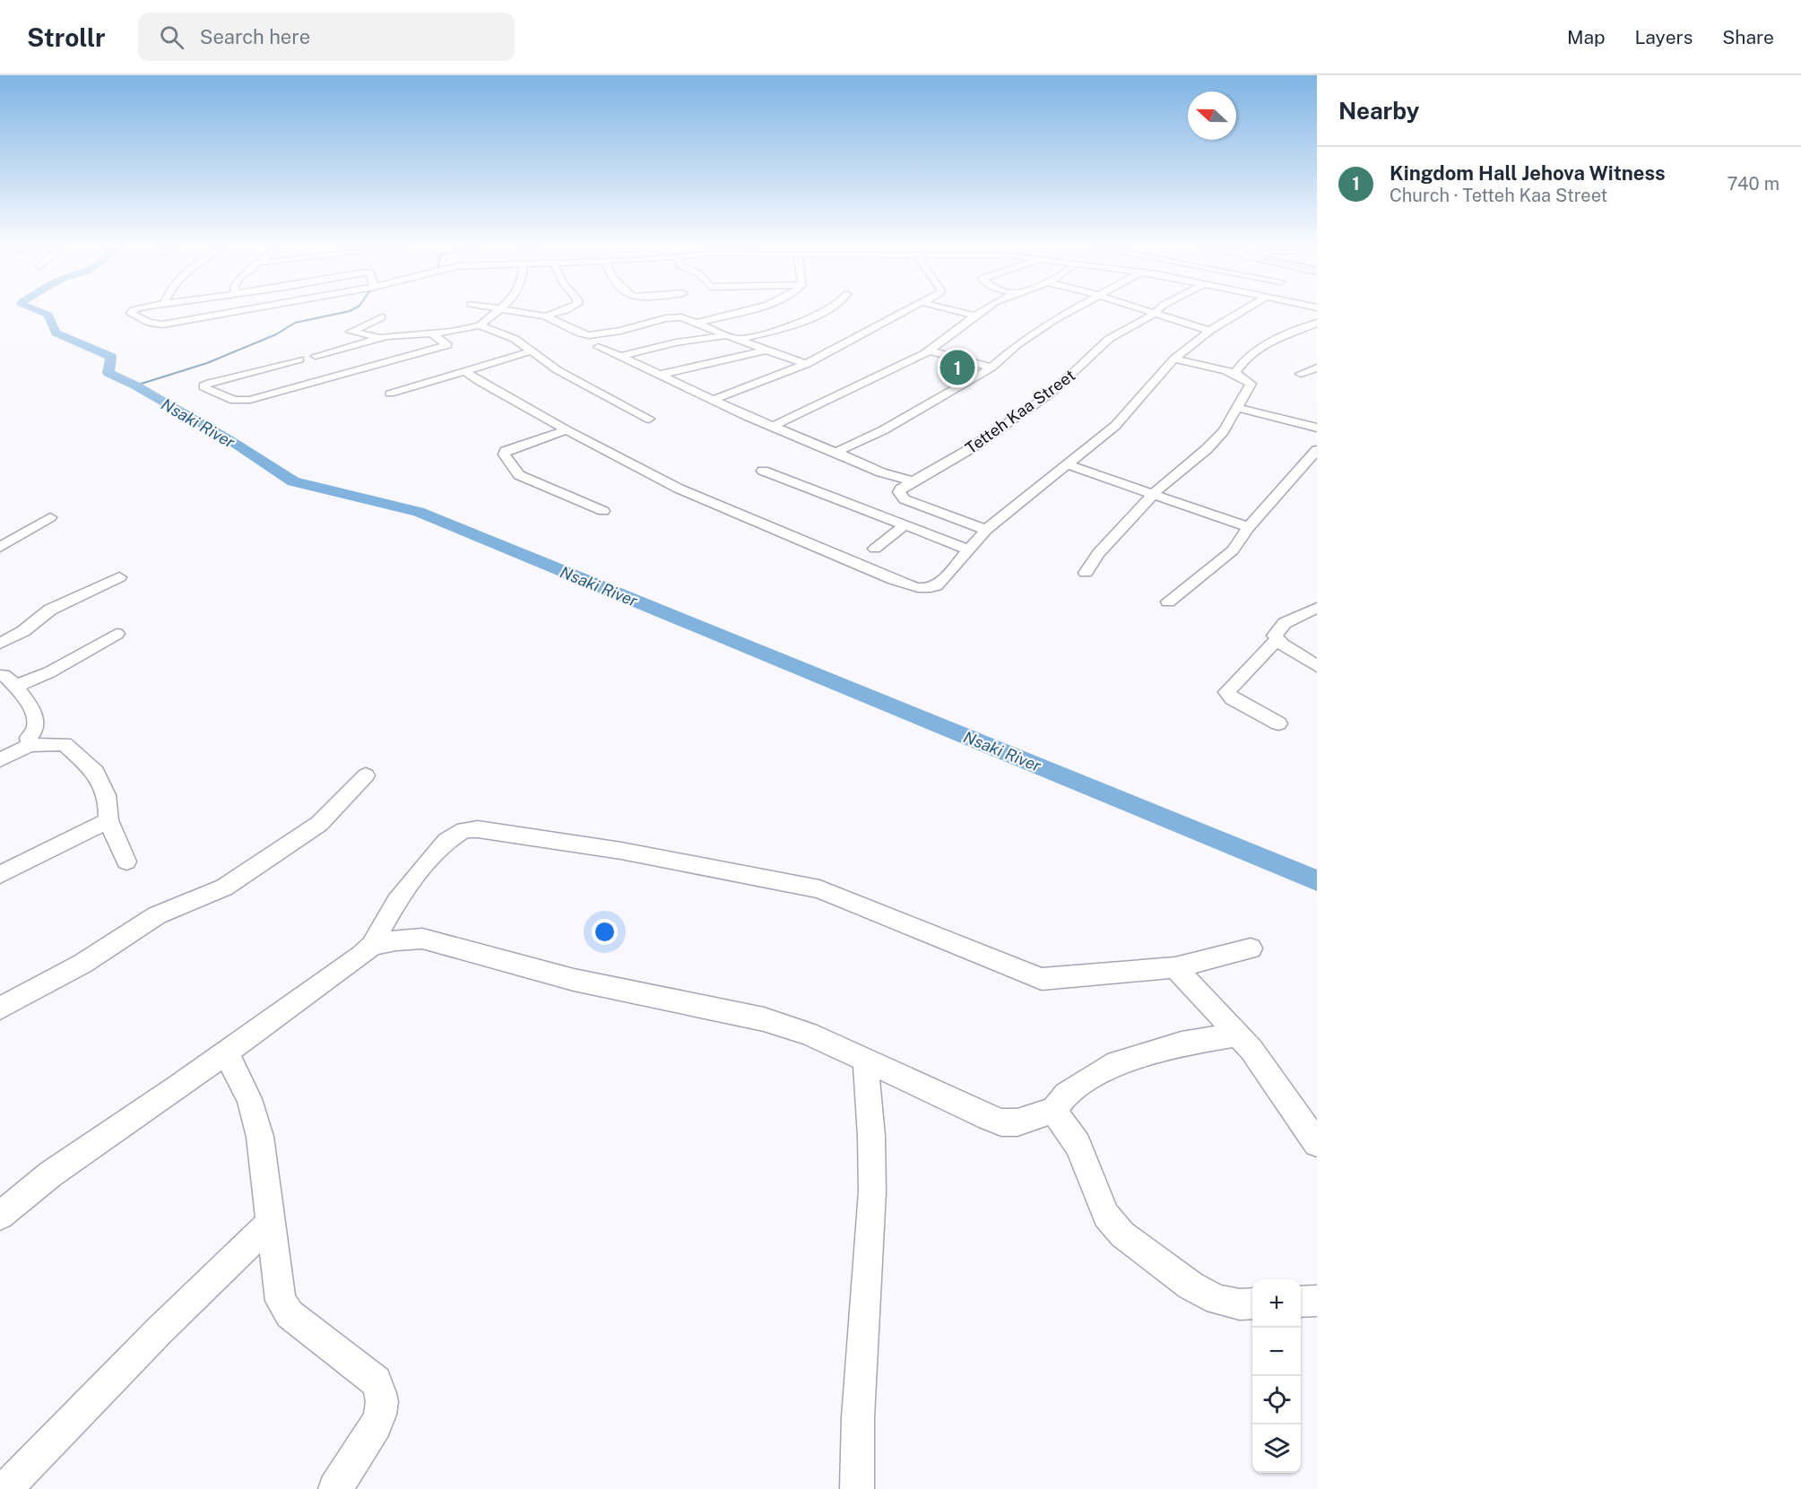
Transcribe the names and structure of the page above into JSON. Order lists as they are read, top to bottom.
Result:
{
  "streets": {
    "street": ["Tetteh Kaa Street"]
  },
  "water": ["Nsaki River"],
  "north": "left",
  "page": {
    "header": "Strollr",
    "search": "Search here",
    "nav": ["Map", "Layers", "Share"],
    "heading": "Nearby",
    "list": [
      {
        "mark": "1",
        "name": "Kingdom Hall Jehova Witness",
        "note": "Church · Tetteh Kaa Street",
        "value": "740 m"
      }
    ],
    "pins": "1",
    "map_buttons": ["+", "−"]
  }
}
